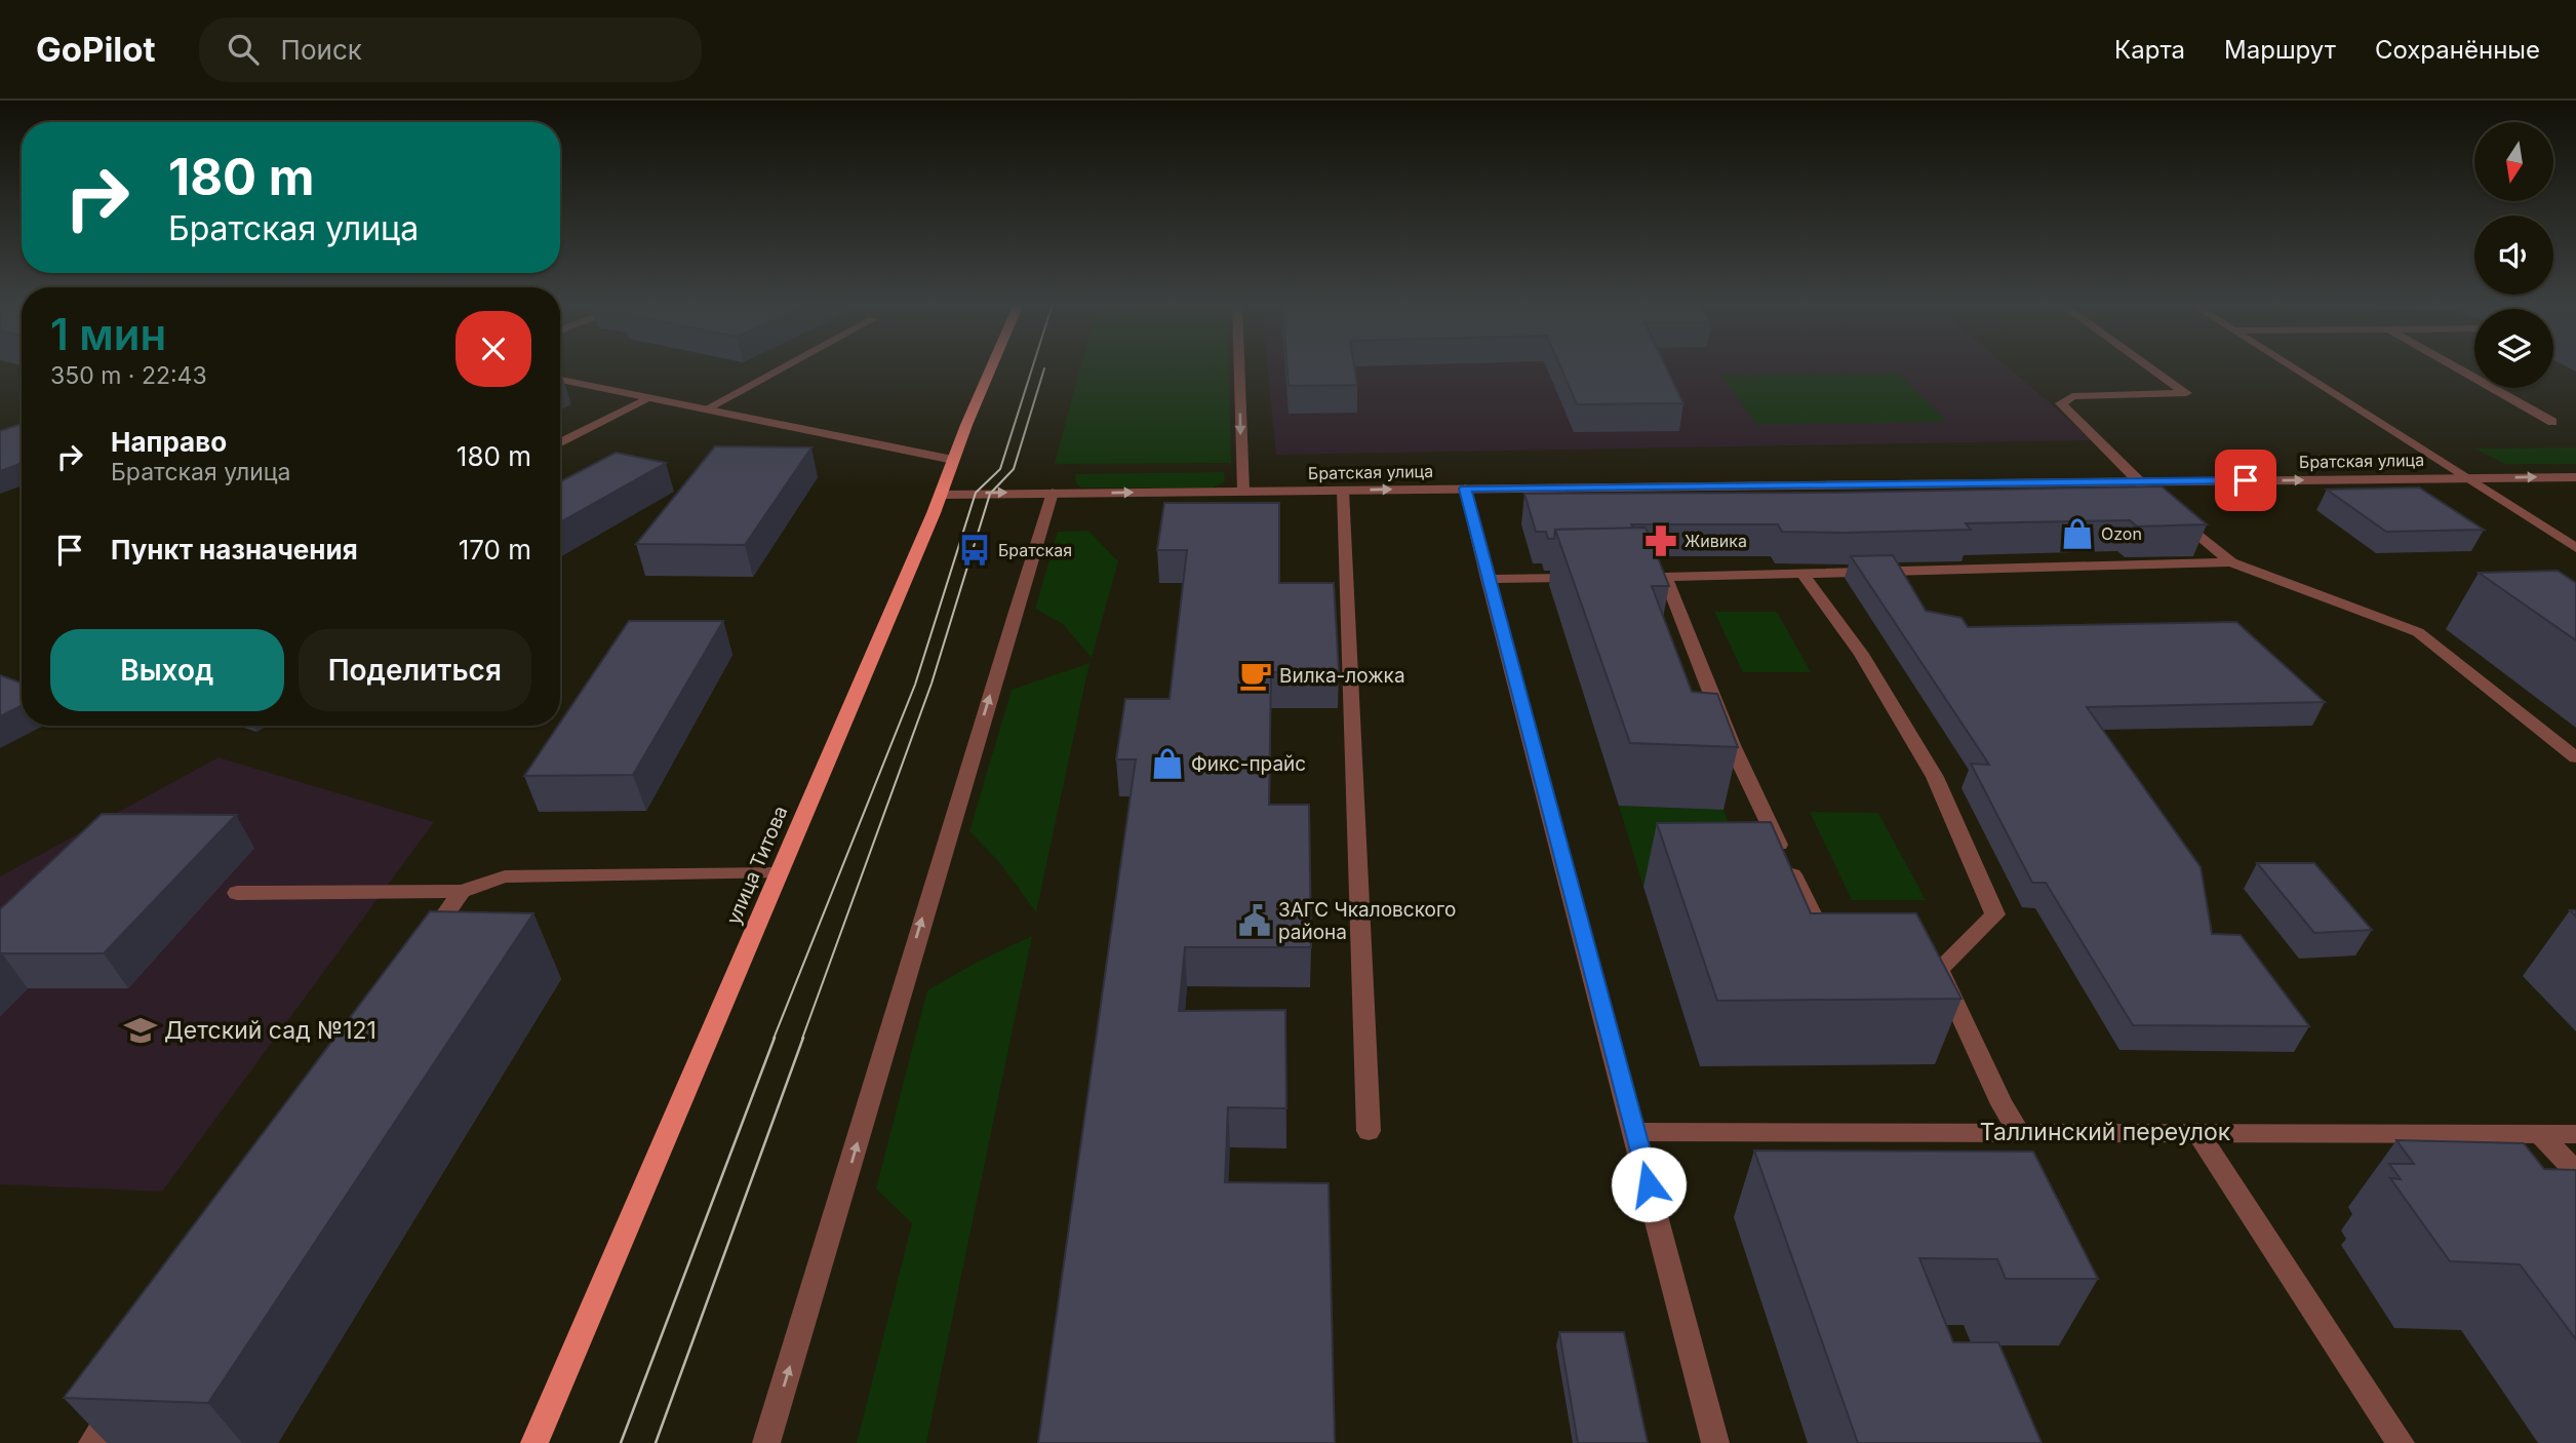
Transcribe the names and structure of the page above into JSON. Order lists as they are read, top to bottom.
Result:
{
  "streets": {
    "main road": ["улица Титова"],
    "street": ["Братская улица", "Таллинский переулок"]
  },
  "crossings": [
    ["Братская улица", "улица Титова"]
  ],
  "one_way": ["Братская улица"],
  "places": {
    "shop": ["Ozon", "Фикс-прайс"],
    "pharmacy": ["Живика"],
    "bus stop": ["Братская"],
    "cafe": ["Вилка-ложка"],
    "public building": ["ЗАГС Чкаловского района"],
    "school or university": ["Детский сад №121"]
  },
  "north": "bottom",
  "page": {
    "header": "GoPilot",
    "search": "Поиск",
    "nav": ["Карта", "Маршрут", "Сохранённые"],
    "turn": ["180 m", "Братская улица"],
    "heading": ["1 мин", "350 m · 22:43"],
    "list": [
      {
        "name": "Направо",
        "note": "Братская улица",
        "value": "180 m"
      },
      {
        "name": "Пункт назначения",
        "value": "170 m"
      }
    ],
    "buttons": ["Выход", "Поделиться"]
  }
}
